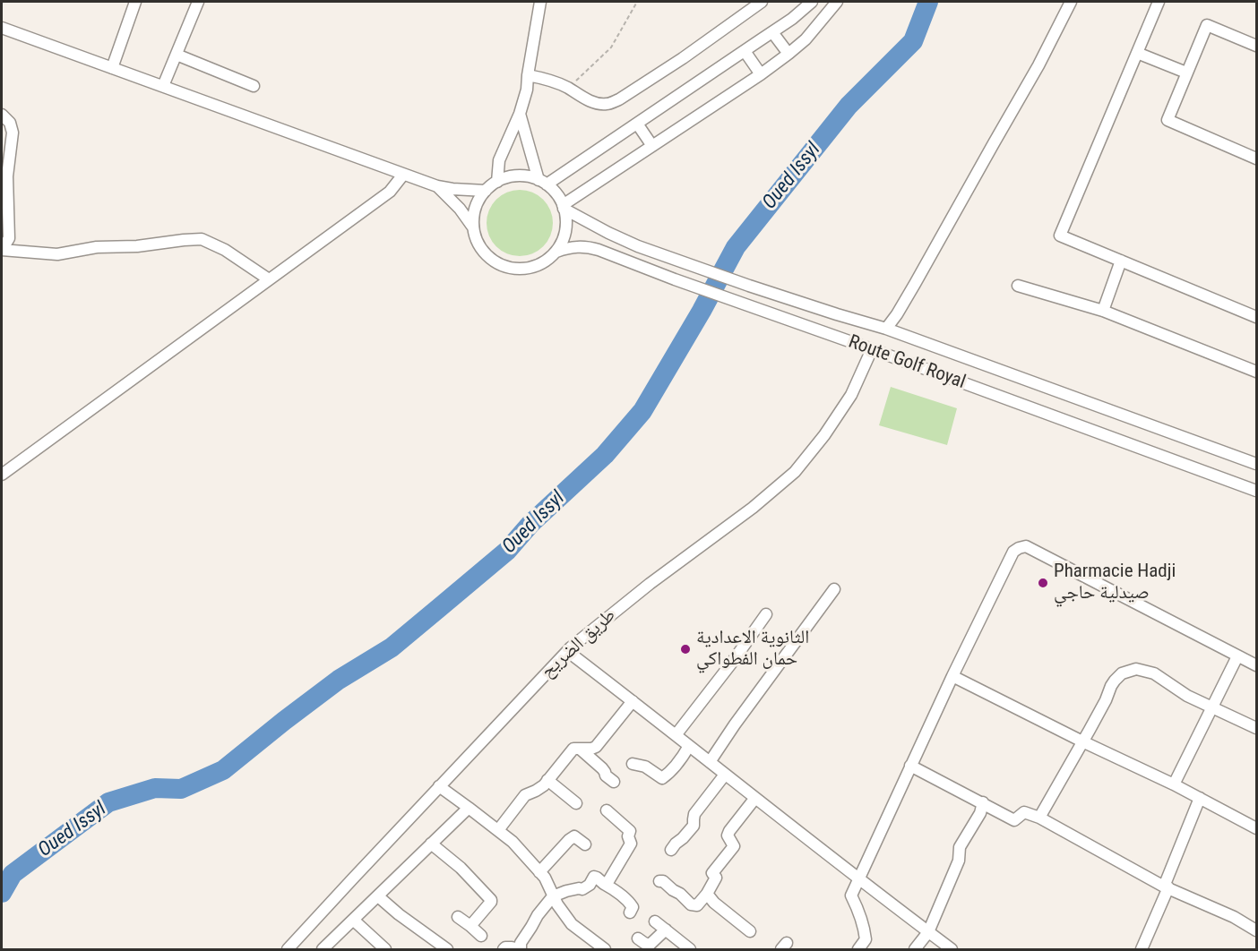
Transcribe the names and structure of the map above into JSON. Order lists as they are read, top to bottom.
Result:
{
  "streets": {
    "street": ["Route Golf Royal", "طريق الضريح"]
  },
  "crossings": [
    ["Route Golf Royal", "طريق الضريح"]
  ],
  "water": ["Oued Issyl"],
  "places": ["Pharmacie Hadji صيدلية حاجي", "الثانوية الاعدادية حمان الفطواكي"]
}
